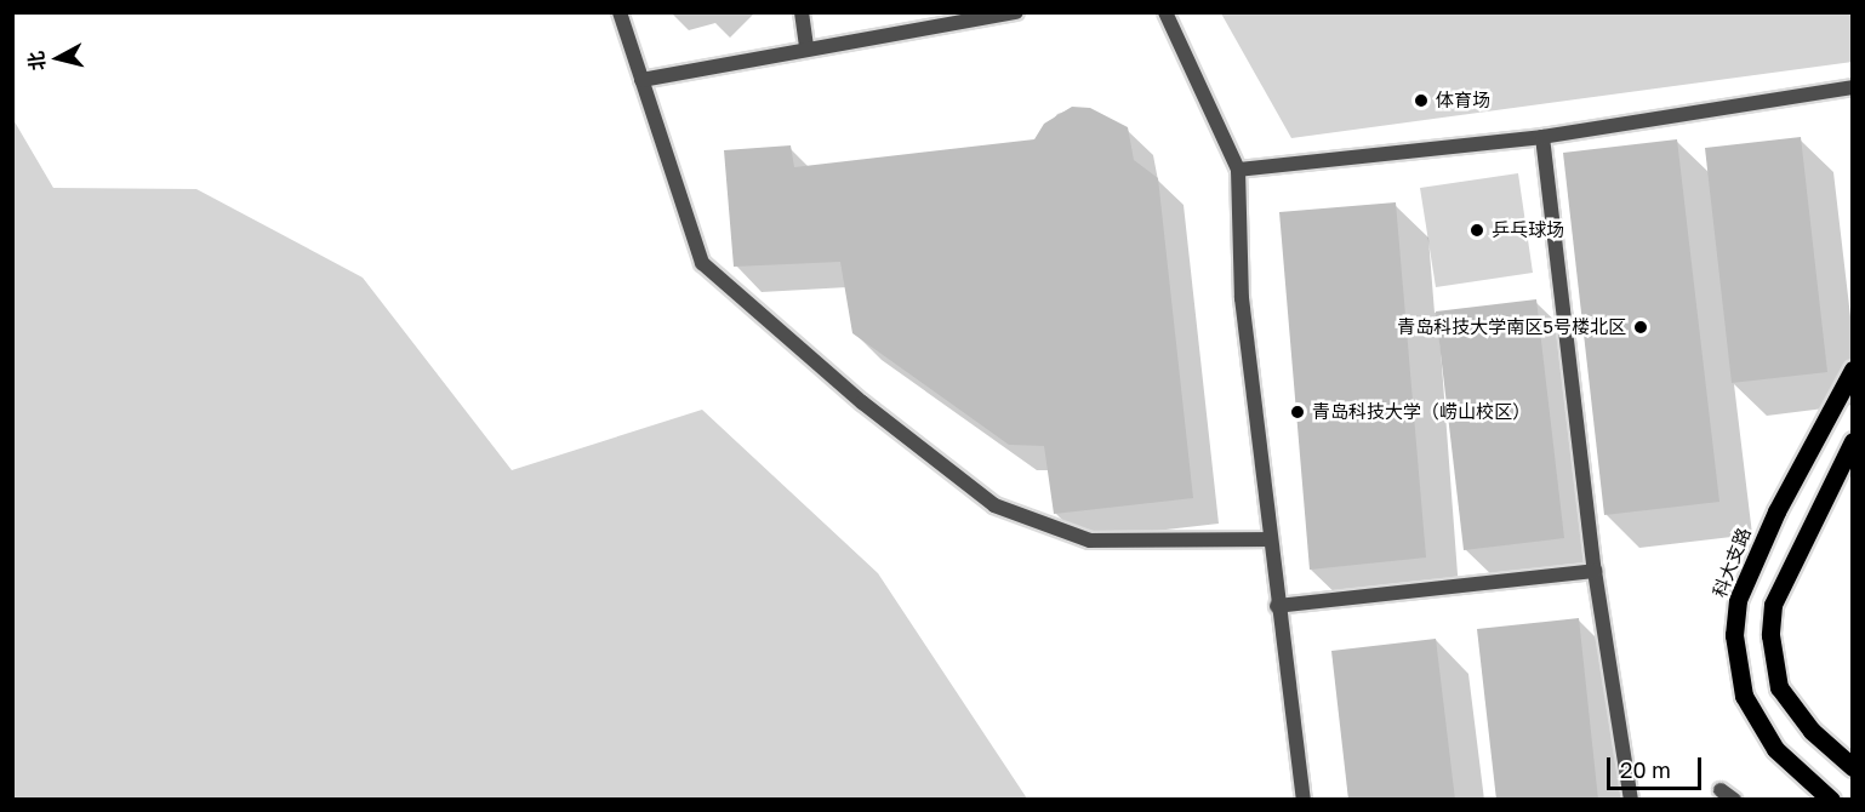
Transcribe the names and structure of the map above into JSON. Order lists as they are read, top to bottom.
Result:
{
  "streets": {
    "main road": ["科大支路"]
  },
  "places": [
    "体育场",
    "乒乓球场",
    "青岛科技大学南区5号楼北区",
    "青岛科技大学（崂山校区）"
  ],
  "scale_bar": "20 m",
  "north": "left"
}
